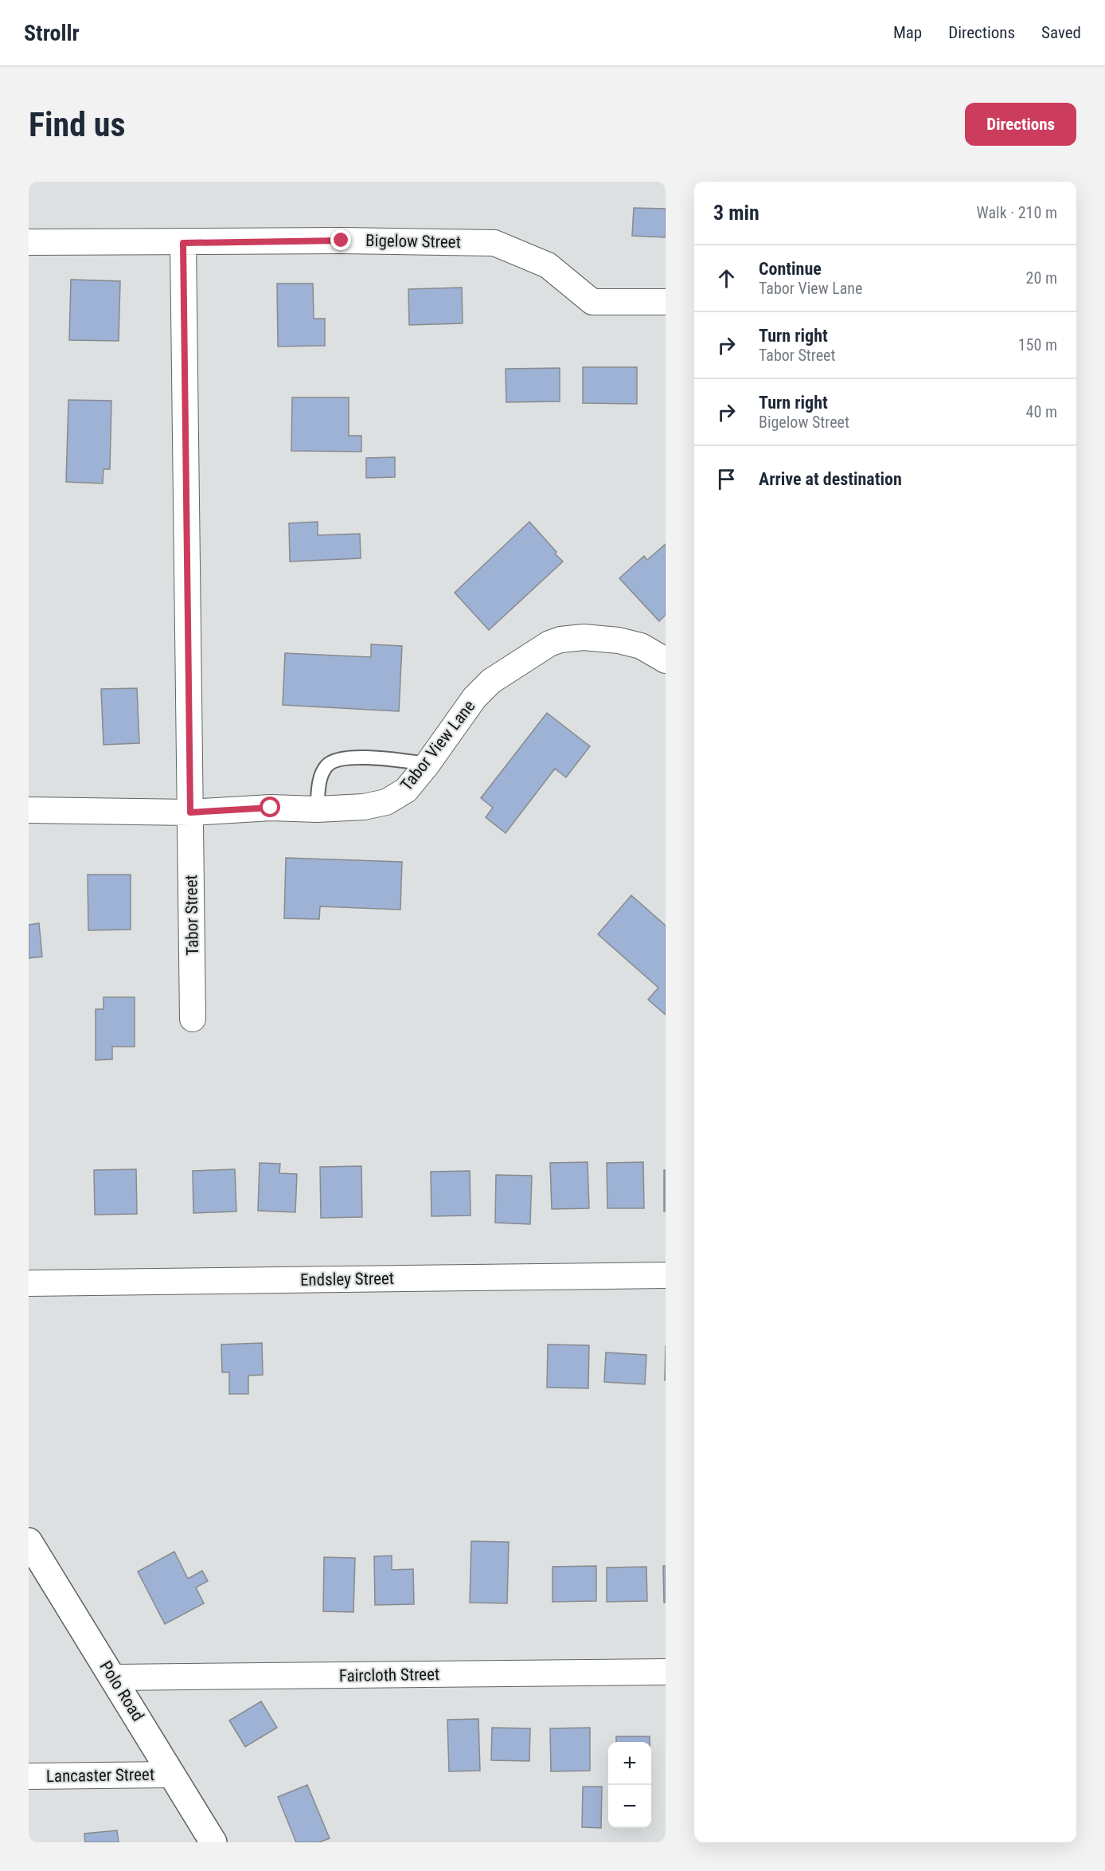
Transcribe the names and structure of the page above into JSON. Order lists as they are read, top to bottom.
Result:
{
  "streets": {
    "main road": ["Polo Road"],
    "street": [
      "Bigelow Street",
      "Tabor View Lane",
      "Tabor Street",
      "Endsley Street",
      "Faircloth Street",
      "Lancaster Street"
    ]
  },
  "crossings": [
    ["Bigelow Street", "Tabor Street"],
    ["Tabor View Lane", "Tabor Street"],
    ["Faircloth Street", "Polo Road"],
    ["Polo Road", "Lancaster Street"]
  ],
  "page": {
    "header": "Strollr",
    "nav": ["Map", "Directions", "Saved"],
    "buttons": "Directions",
    "title": "Find us",
    "heading": ["3 min", "Walk · 210 m"],
    "list": [
      ["Continue", "Tabor View Lane", "20 m"],
      ["Turn right", "Tabor Street", "150 m"],
      ["Turn right", "Bigelow Street", "40 m"],
      "Arrive at destination"
    ],
    "map_buttons": ["+", "−"]
  }
}
